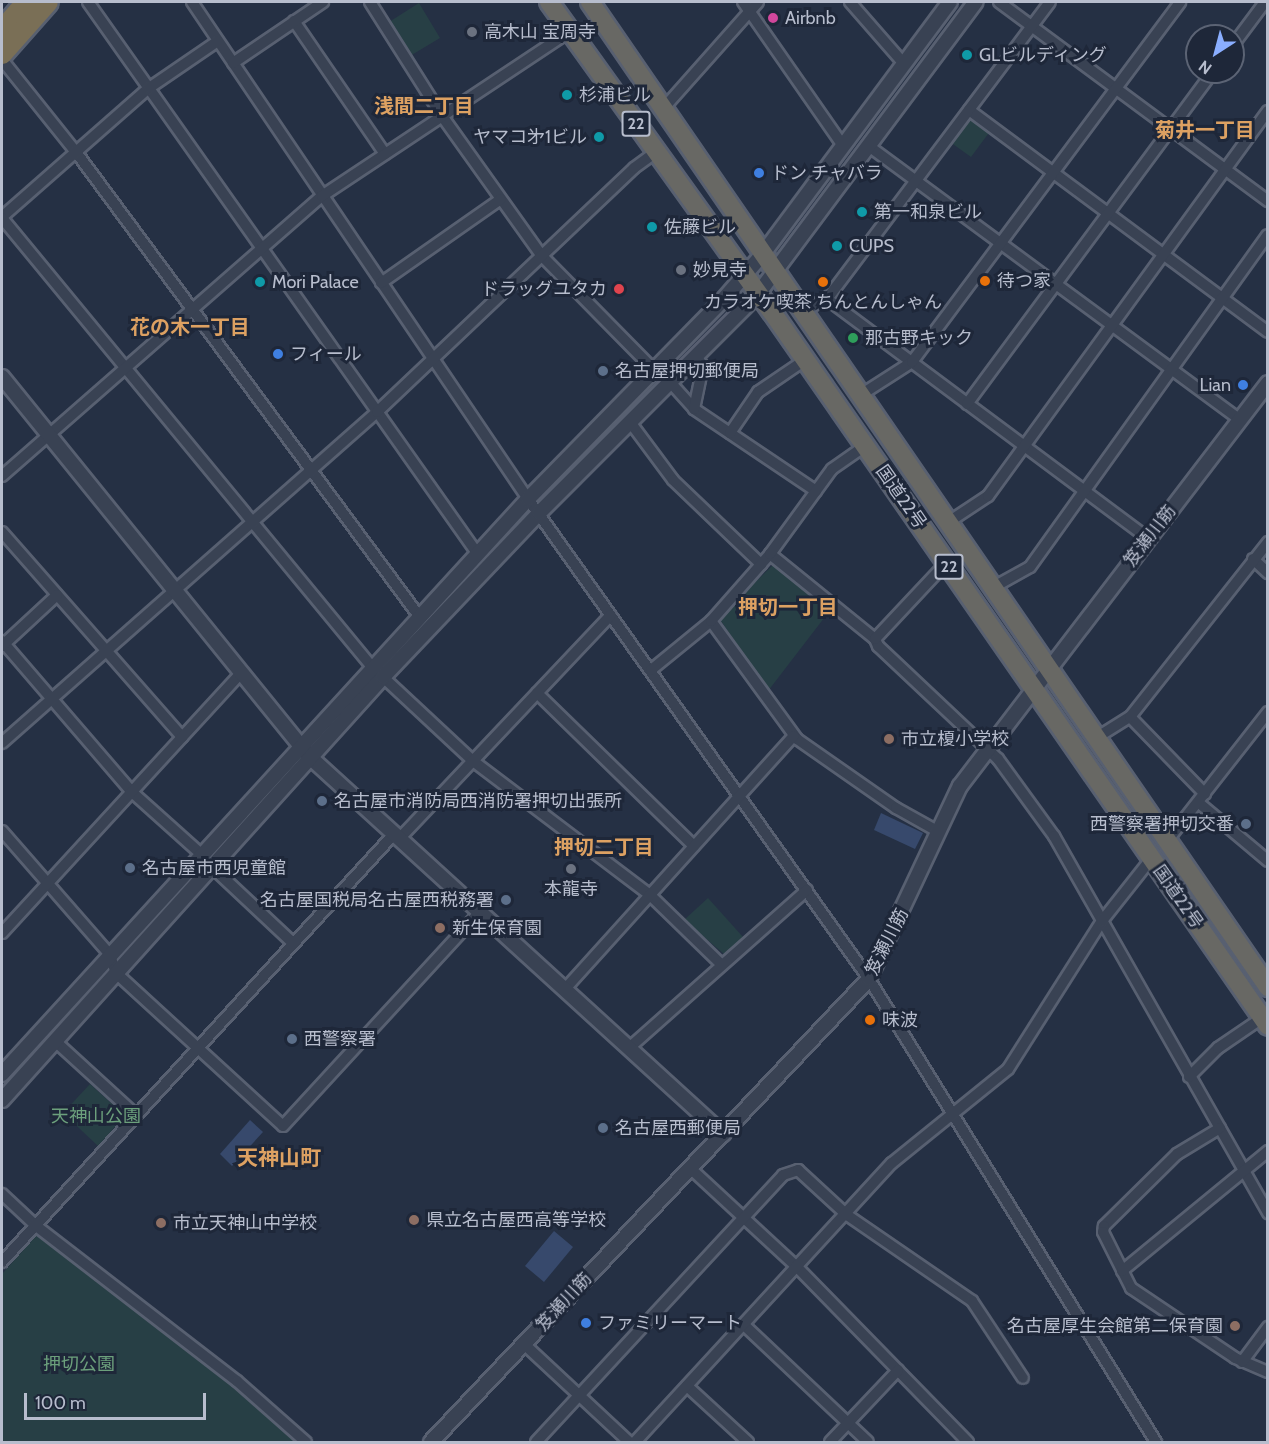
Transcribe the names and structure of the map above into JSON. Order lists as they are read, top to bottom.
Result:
{
  "streets": {
    "highway": ["22", "国道22号"],
    "street": ["笈瀬川筋"]
  },
  "crossings": [
    ["国道22号", "笈瀬川筋"]
  ],
  "districts": [
    "浅間二丁目",
    "菊井一丁目",
    "花の木一丁目",
    "押切一丁目",
    "押切二丁目",
    "天神山町"
  ],
  "parks": ["天神山公園", "押切公園"],
  "places": [
    "Airbnb",
    "高木山 宝周寺",
    "GLビルディング",
    "杉浦ビル",
    "ヤマコ㐧1ビル",
    "ドン チャバラ",
    "第一和泉ビル",
    "佐藤ビル",
    "CUPS",
    "妙見寺",
    "待つ家",
    "Mori Palace",
    "カラオケ喫茶 ちんとんしゃん",
    "ドラッグユタカ",
    "那古野キック",
    "フィール",
    "名古屋押切郵便局",
    "Lian",
    "市立榎小学校",
    "名古屋市消防局西消防署押切出張所",
    "西警察署押切交番",
    "名古屋市西児童館",
    "本龍寺",
    "名古屋国税局名古屋西税務署",
    "新生保育園",
    "味波",
    "西警察署",
    "名古屋西郵便局",
    "県立名古屋西高等学校",
    "市立天神山中学校",
    "ファミリーマート",
    "名古屋厚生会館第二保育園"
  ],
  "scale_bar": "100 m",
  "north": "bottom left"
}
